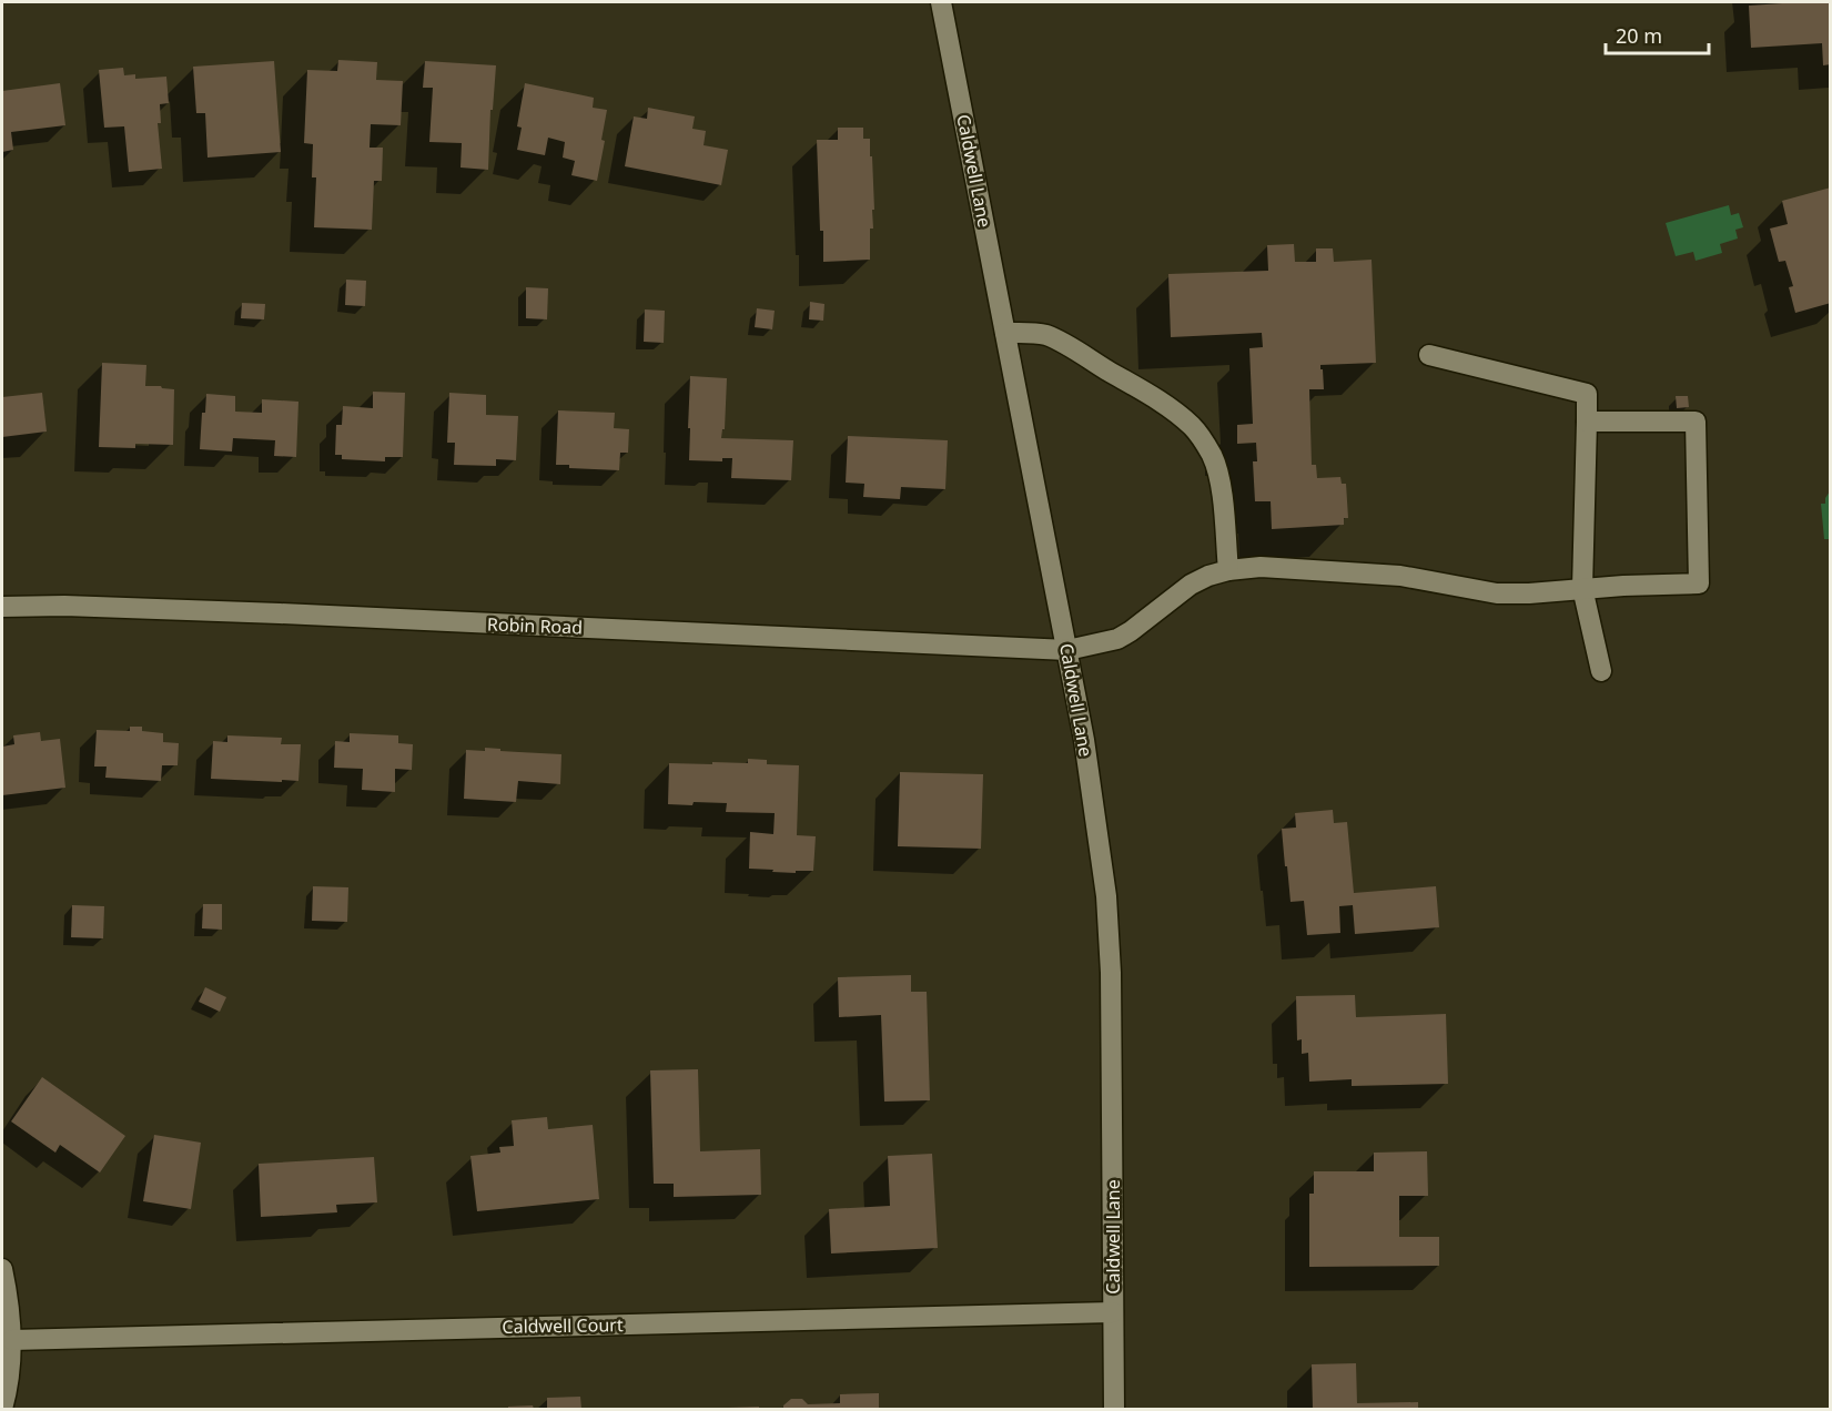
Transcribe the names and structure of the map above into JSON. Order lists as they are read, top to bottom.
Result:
{
  "streets": {
    "street": ["Caldwell Lane", "Robin Road", "Caldwell Court"]
  },
  "crossings": [
    ["Caldwell Lane", "Robin Road"],
    ["Caldwell Lane", "Caldwell Court"]
  ],
  "scale_bar": "20 m"
}
